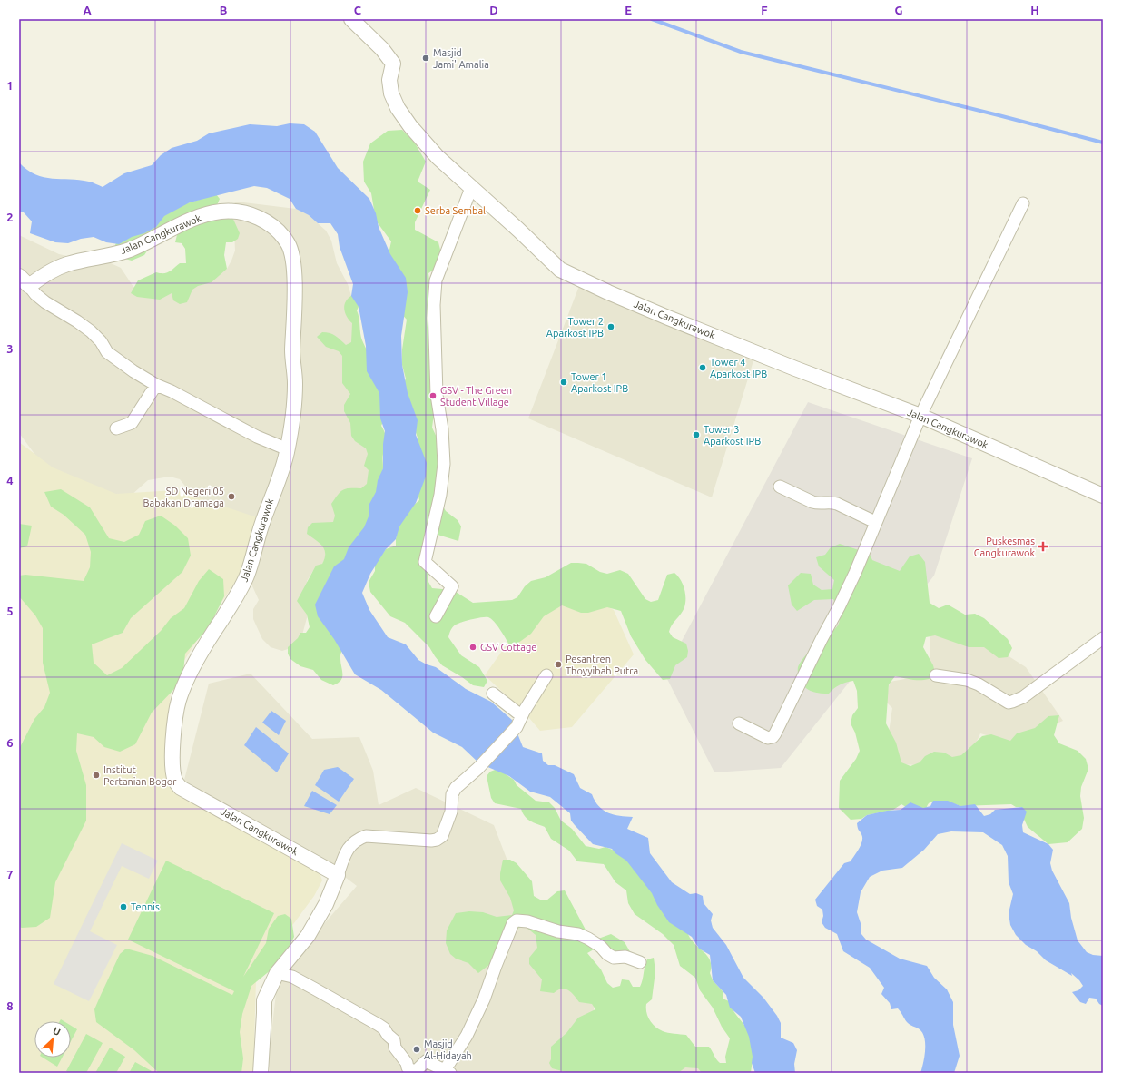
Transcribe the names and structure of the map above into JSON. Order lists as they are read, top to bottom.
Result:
{
  "streets": {
    "street": ["Jalan Cangkurawok"]
  },
  "places": {
    "other": [
      "Masjid Jami' Amalia",
      "Serba Sembal",
      "Tower 2 Aparkost IPB",
      "Tower 4 Aparkost IPB",
      "Tower 1 Aparkost IPB",
      "GSV - The Green Student Village",
      "Tower 3 Aparkost IPB",
      "SD Negeri 05 Babakan Dramaga",
      "GSV Cottage",
      "Pesantren Thoyyibah Putra",
      "Institut Pertanian Bogor",
      "Tennis",
      "Masjid Al-Hidayah"
    ],
    "health": ["Puskesmas Cangkurawok"]
  },
  "north": "top right",
  "grid": {
    "columns": [
      "A",
      "B",
      "C",
      "D",
      "E",
      "F",
      "G",
      "H"
    ],
    "rows": [
      "1",
      "2",
      "3",
      "4",
      "5",
      "6",
      "7",
      "8"
    ]
  }
}
